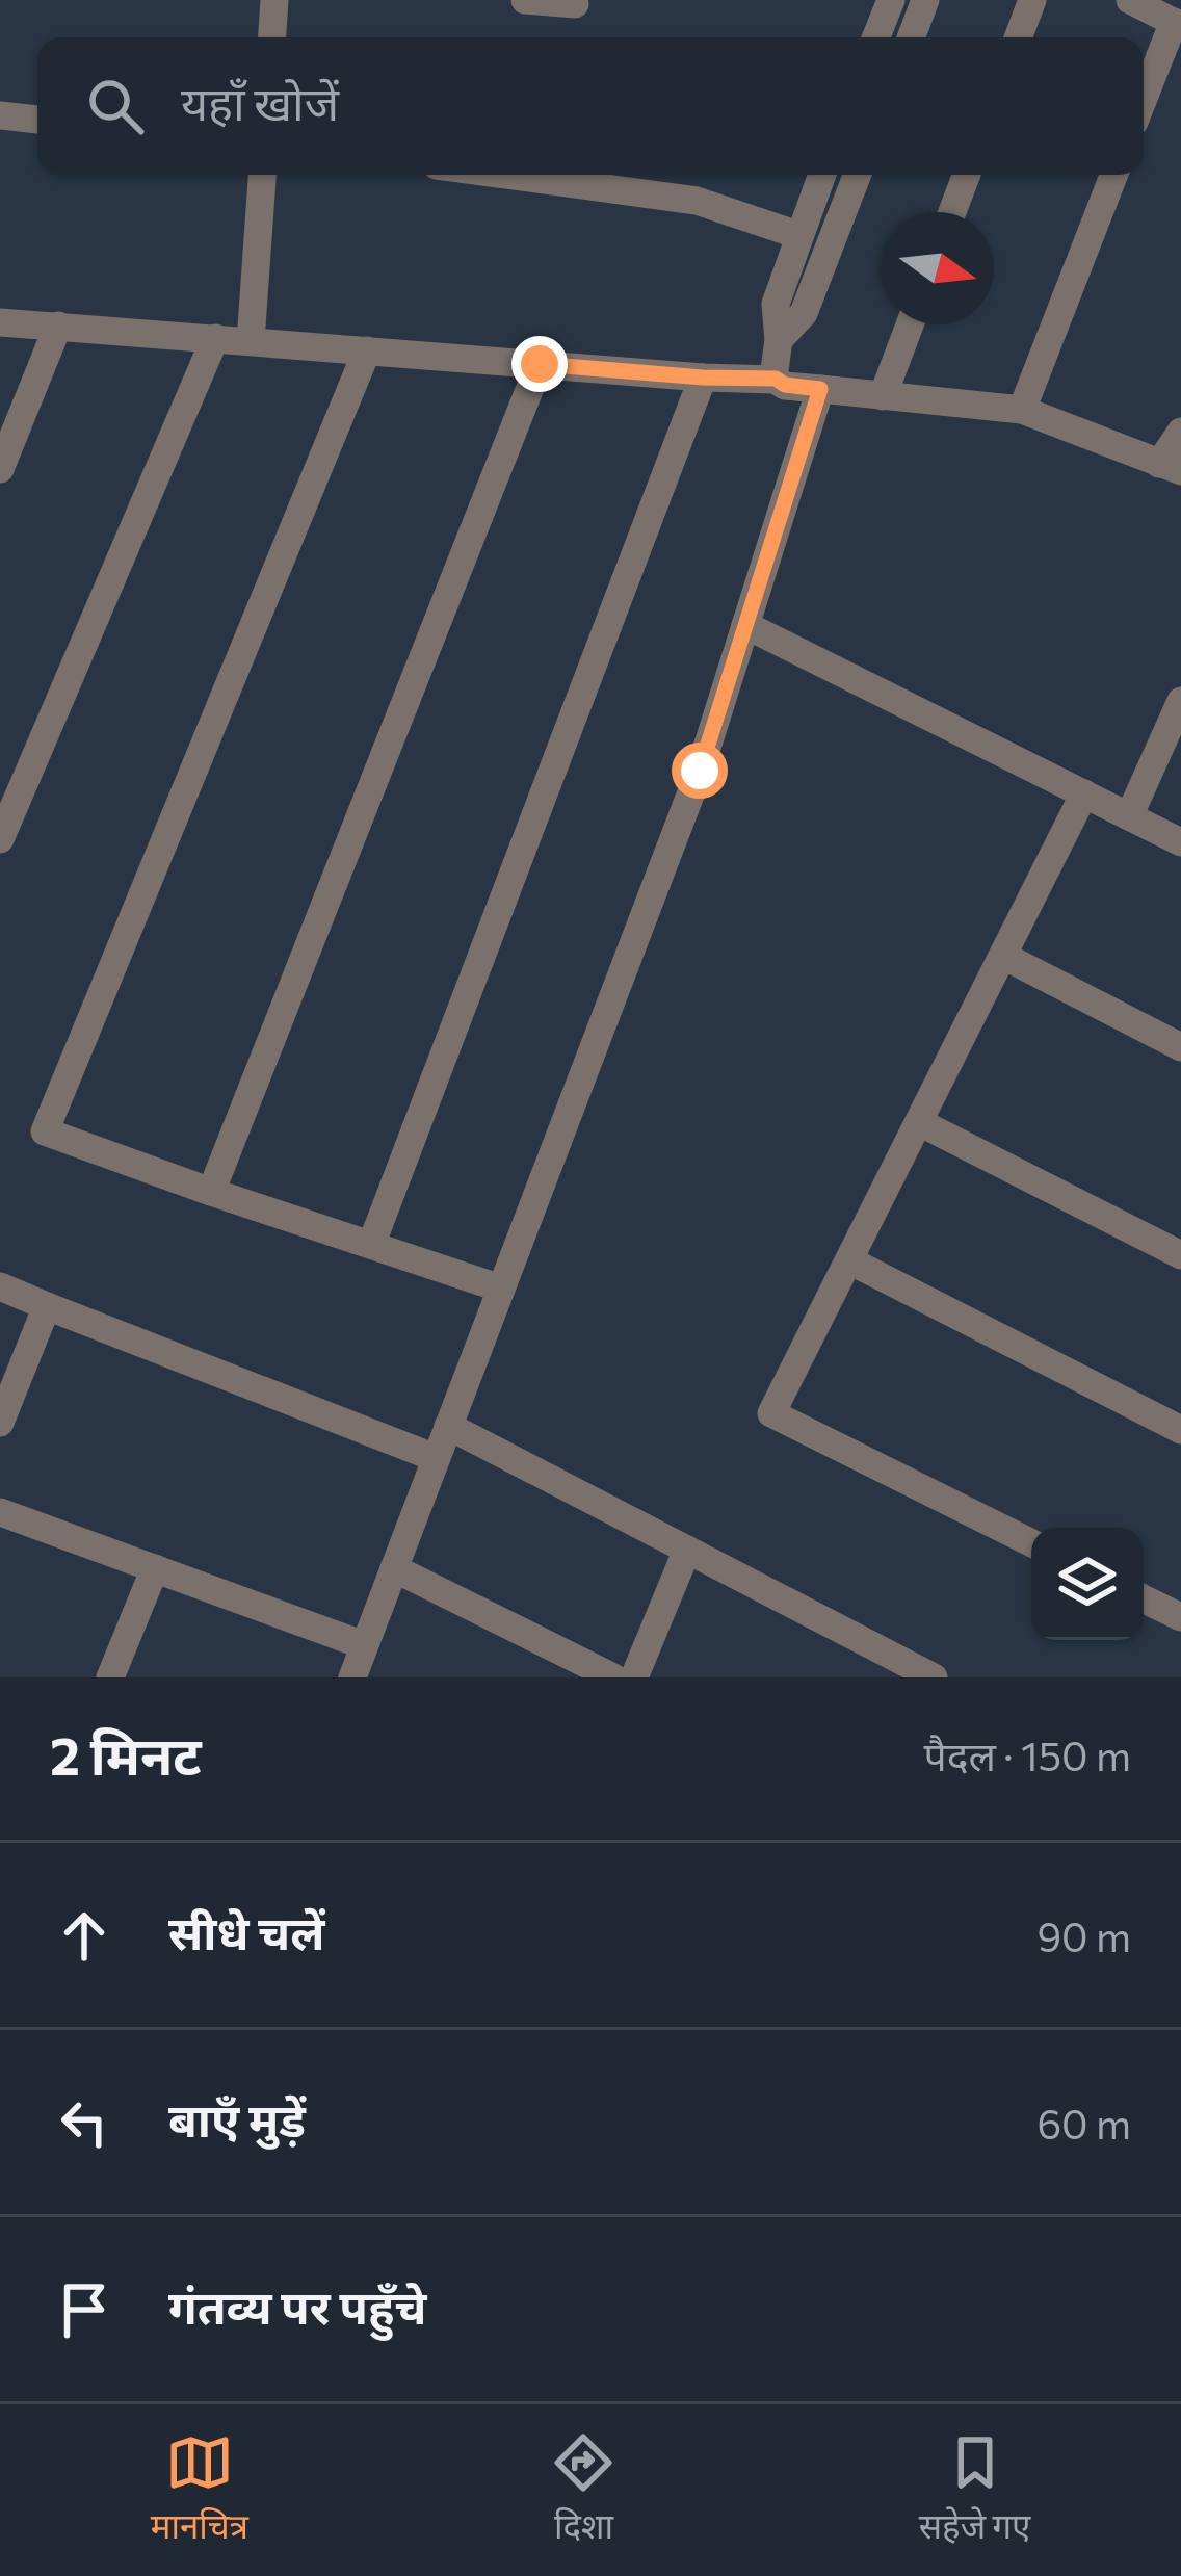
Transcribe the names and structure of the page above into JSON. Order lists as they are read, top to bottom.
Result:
{
  "north": "right",
  "page": {
    "search": "यहाँ खोजें",
    "heading": ["2 मिनट", "पैदल · 150 m"],
    "list": [
      ["सीधे चलें", "90 m"],
      ["बाएँ मुड़ें", "60 m"],
      "गंतव्य पर पहुँचे"
    ],
    "nav": ["मानचित्र", "दिशा", "सहेजे गए"]
  }
}
